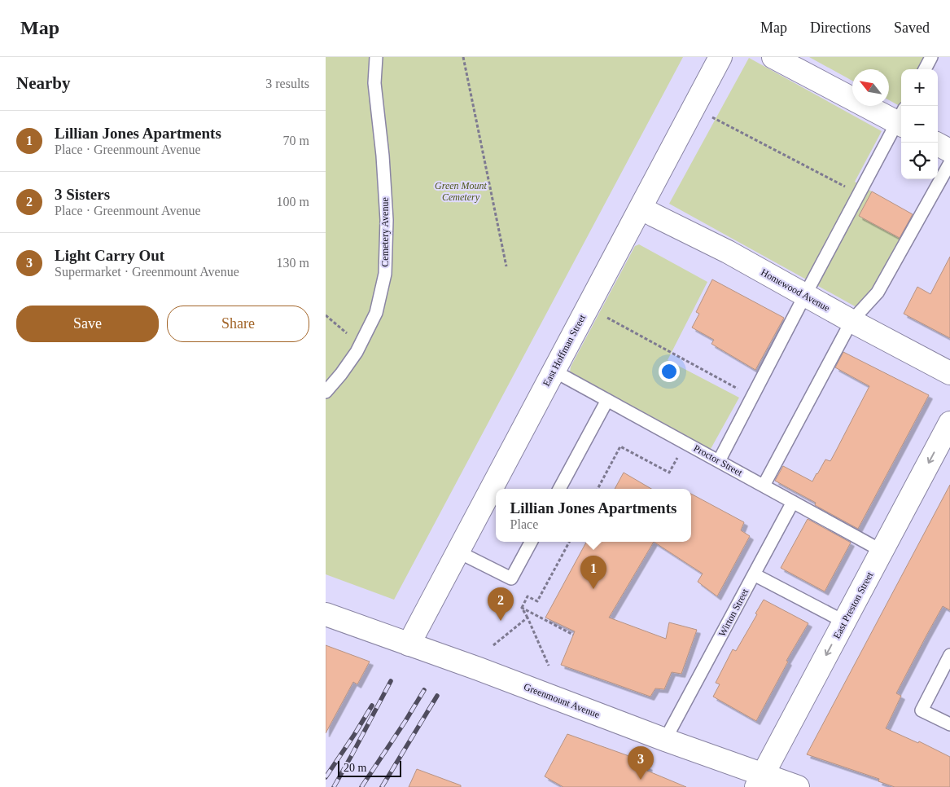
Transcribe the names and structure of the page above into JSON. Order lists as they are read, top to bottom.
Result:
{
  "streets": {
    "street": [
      "Homewood Avenue",
      "East Hoffman Street",
      "East Preston Street",
      "Greenmount Avenue"
    ],
    "lane": ["Cemetery Avenue", "Proctor Street", "Wirton Street"]
  },
  "crossings": [
    ["Homewood Avenue", "East Hoffman Street"],
    ["East Hoffman Street", "Proctor Street"],
    ["East Hoffman Street", "Greenmount Avenue"],
    ["Proctor Street", "East Preston Street"],
    ["Proctor Street", "Wirton Street"],
    ["East Preston Street", "Greenmount Avenue"],
    ["Wirton Street", "Greenmount Avenue"]
  ],
  "one_way": ["East Preston Street"],
  "parks": ["Green Mount Cemetery"],
  "scale_bar": "20 m",
  "north": "top left",
  "page": {
    "header": "Map",
    "nav": ["Map", "Directions", "Saved"],
    "heading": ["Nearby", "3 results"],
    "map_buttons": ["+", "−"],
    "list": [
      {
        "mark": "1",
        "name": "Lillian Jones Apartments",
        "note": "Place · Greenmount Avenue",
        "value": "70 m"
      },
      {
        "mark": "2",
        "name": "3 Sisters",
        "note": "Place · Greenmount Avenue",
        "value": "100 m"
      },
      {
        "mark": "3",
        "name": "Light Carry Out",
        "note": "Supermarket · Greenmount Avenue",
        "value": "130 m"
      }
    ],
    "buttons": ["Save", "Share"],
    "popup": ["Lillian Jones Apartments", "Place"],
    "pins": ["1", "2", "3"],
    "scale": "20 m"
  }
}
